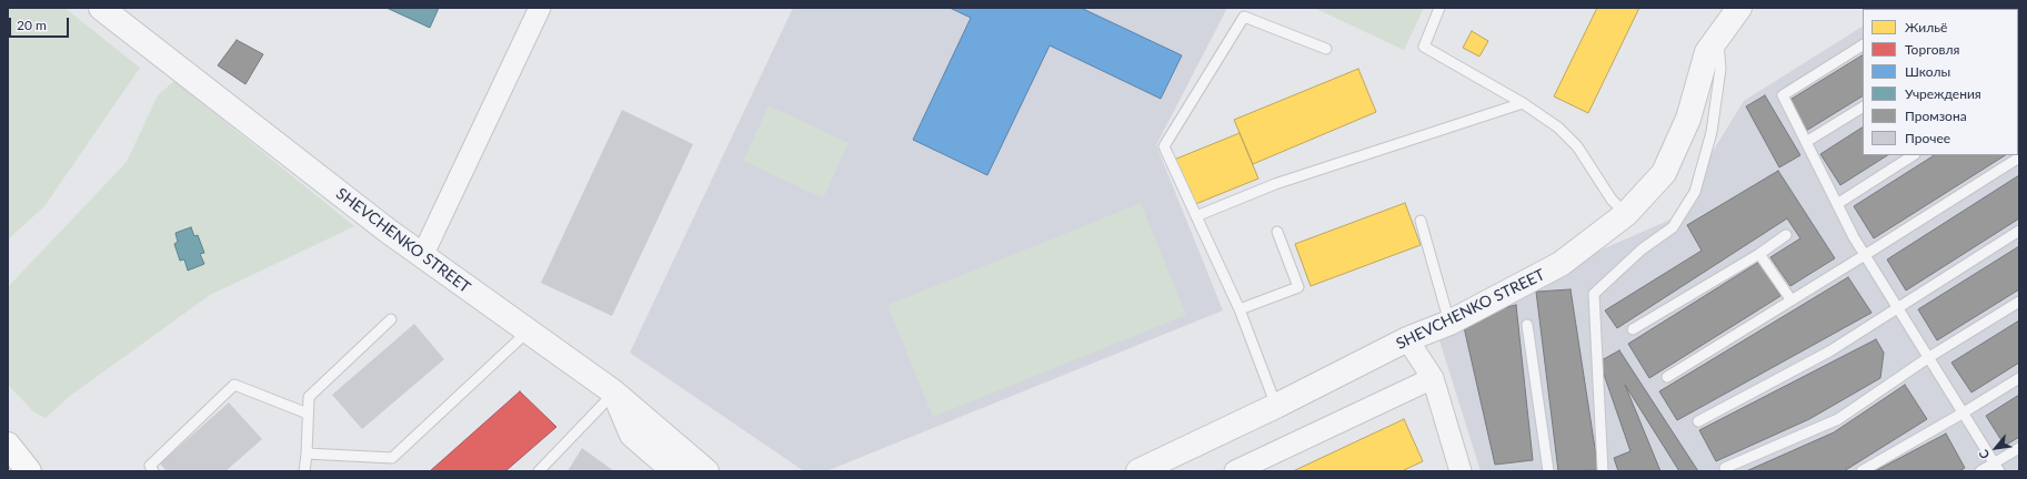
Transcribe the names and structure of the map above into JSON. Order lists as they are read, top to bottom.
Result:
{
  "streets": {
    "street": ["SHEVCHENKO STREET"]
  },
  "legend": [
    "Жильё",
    "Торговля",
    "Школы",
    "Учреждения",
    "Промзона",
    "Прочее"
  ],
  "scale_bar": "20 m",
  "north": "bottom left"
}
